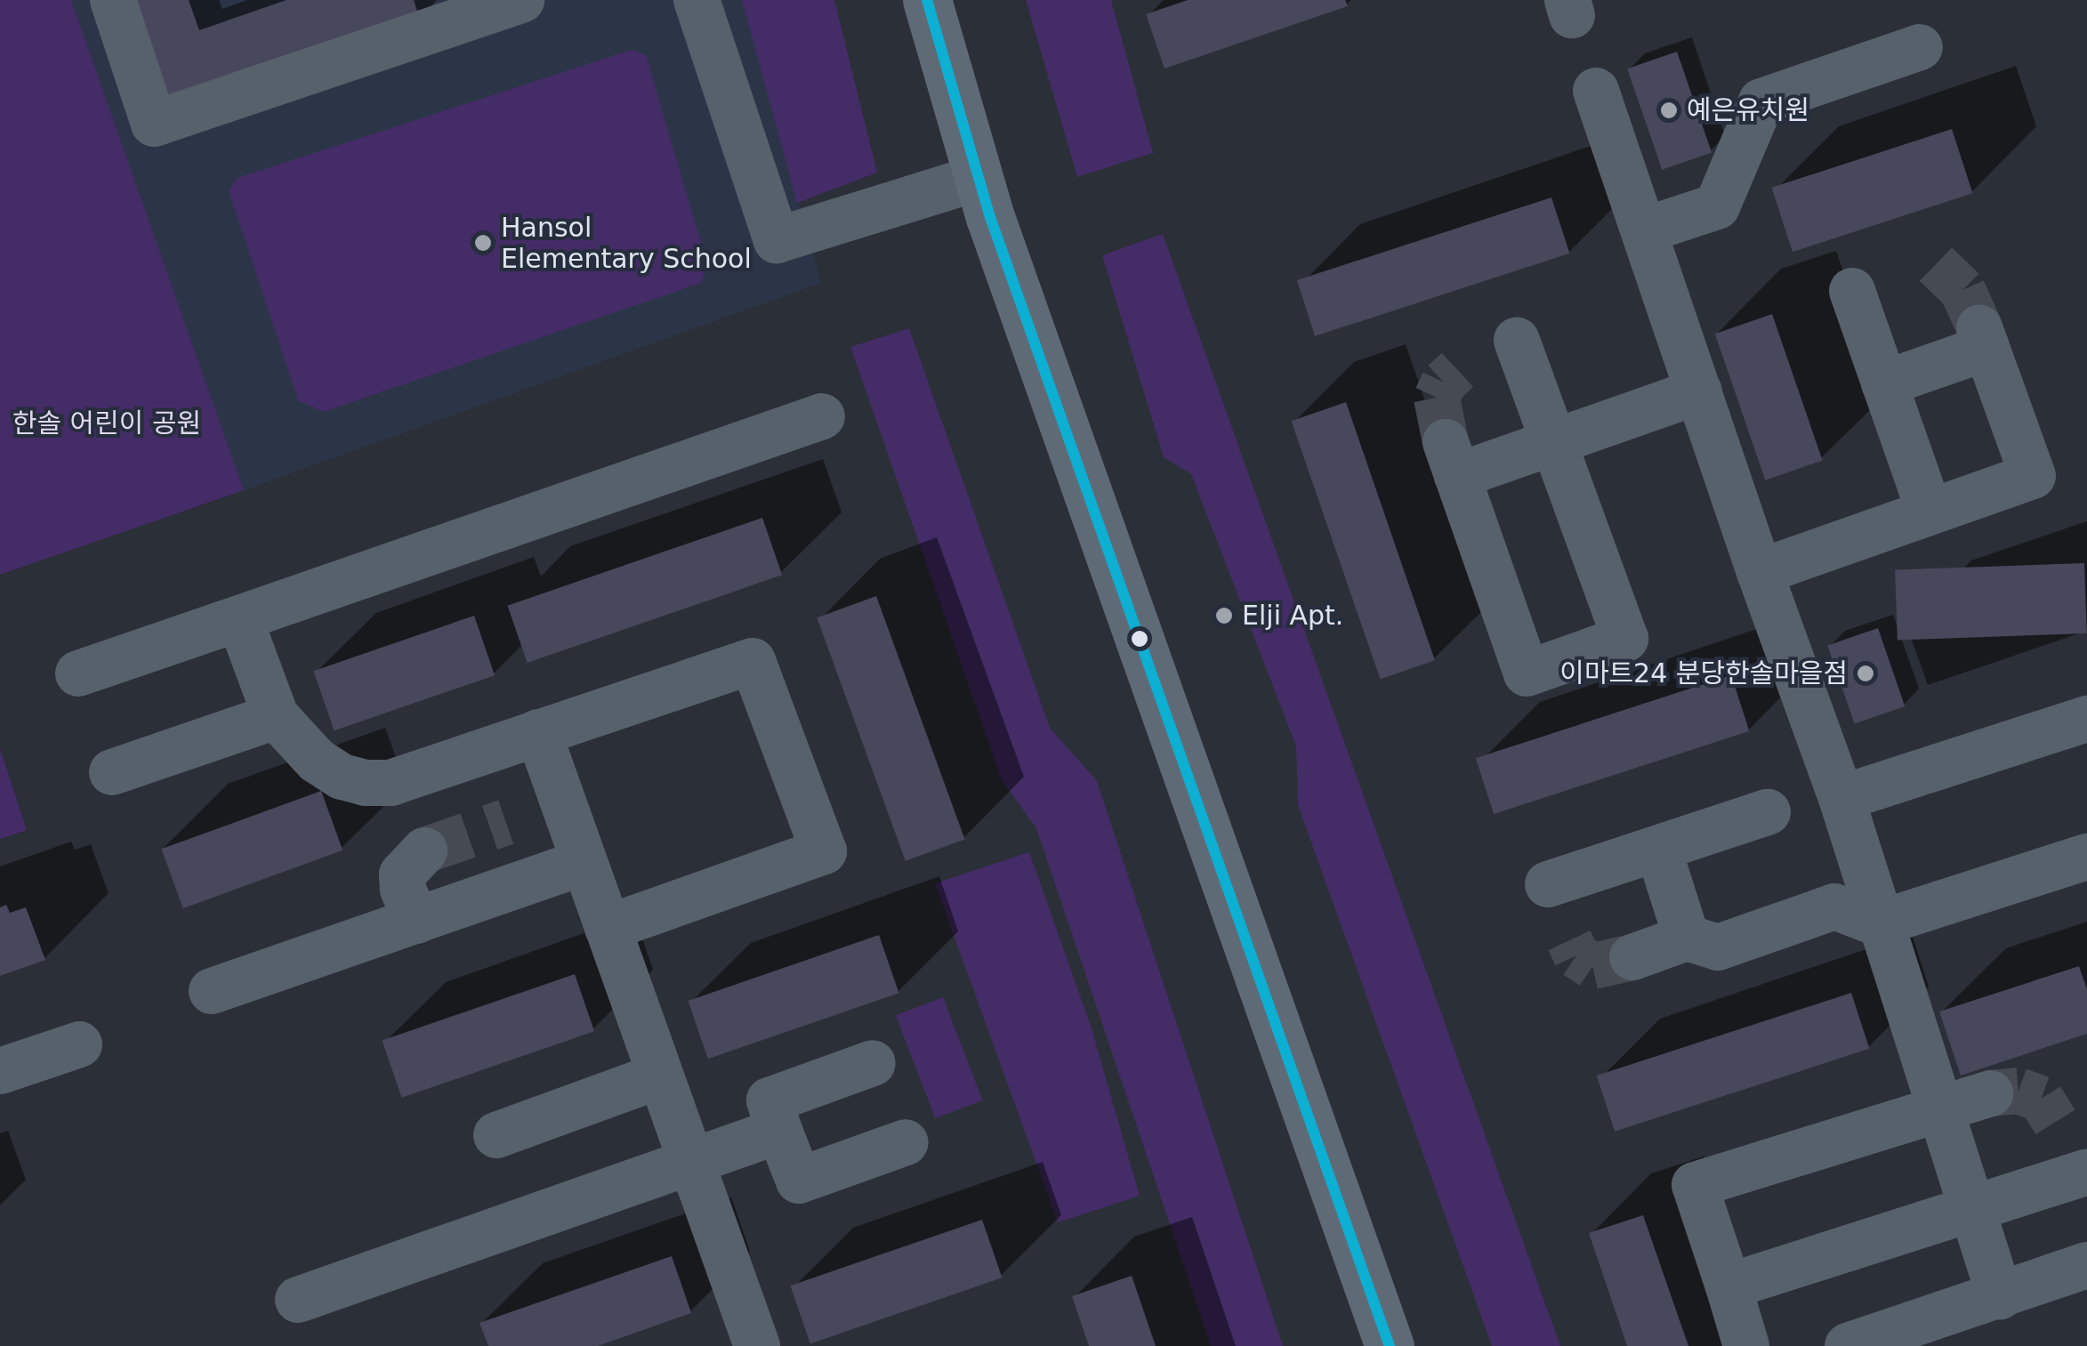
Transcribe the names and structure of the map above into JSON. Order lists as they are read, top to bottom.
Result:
{
  "parks": ["한솔 어린이 공원"],
  "places": [
    "예은유치원",
    "Hansol Elementary School",
    "Elji Apt.",
    "이마트24 분당한솔마을점"
  ]
}
